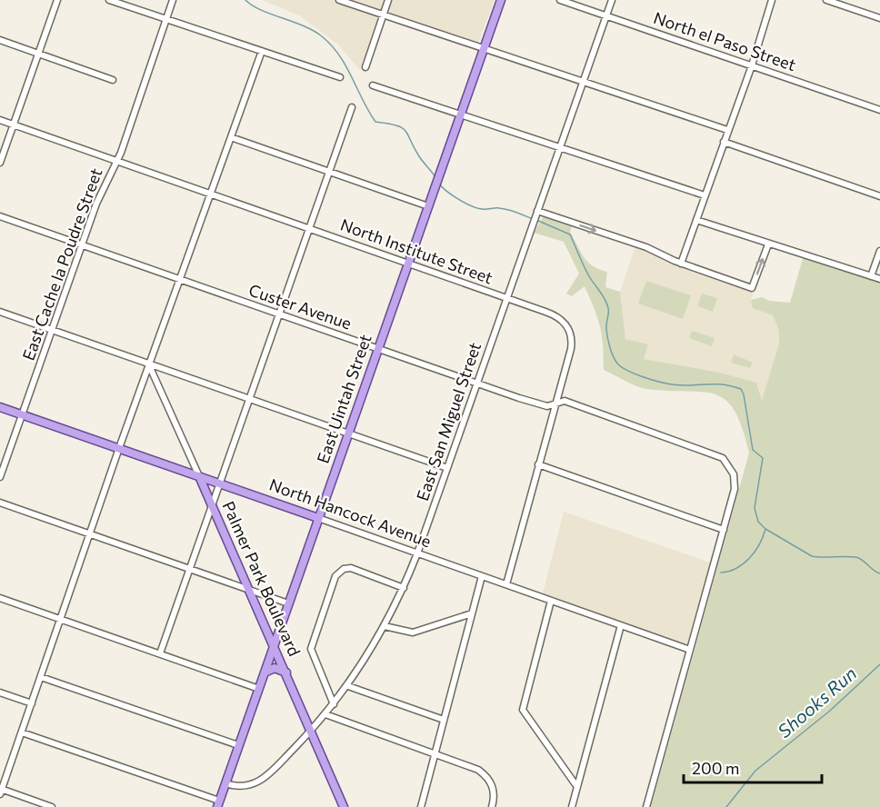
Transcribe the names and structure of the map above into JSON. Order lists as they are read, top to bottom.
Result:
{
  "streets": {
    "main road": ["East Uintah Street", "North Hancock Avenue", "Palmer Park Boulevard"],
    "street": [
      "North el Paso Street",
      "North Institute Street",
      "East Cache la Poudre Street",
      "Custer Avenue",
      "East San Miguel Street"
    ]
  },
  "crossings": [
    ["North el Paso Street", "East San Miguel Street"],
    ["North Institute Street", "East Cache la Poudre Street"],
    ["North Institute Street", "Custer Avenue"],
    ["North Institute Street", "East Uintah Street"],
    ["North Institute Street", "East San Miguel Street"],
    ["North Institute Street", "North Hancock Avenue"],
    ["East Cache la Poudre Street", "Custer Avenue"],
    ["East Cache la Poudre Street", "North Hancock Avenue"],
    ["Custer Avenue", "East Uintah Street"],
    ["Custer Avenue", "East San Miguel Street"],
    ["East Uintah Street", "East San Miguel Street"],
    ["East Uintah Street", "North Hancock Avenue"],
    ["East Uintah Street", "Palmer Park Boulevard"],
    ["East San Miguel Street", "North Hancock Avenue"],
    ["East San Miguel Street", "Palmer Park Boulevard"],
    ["North Hancock Avenue", "Palmer Park Boulevard"]
  ],
  "water": ["Shooks Run"],
  "scale_bar": "200 m"
}
